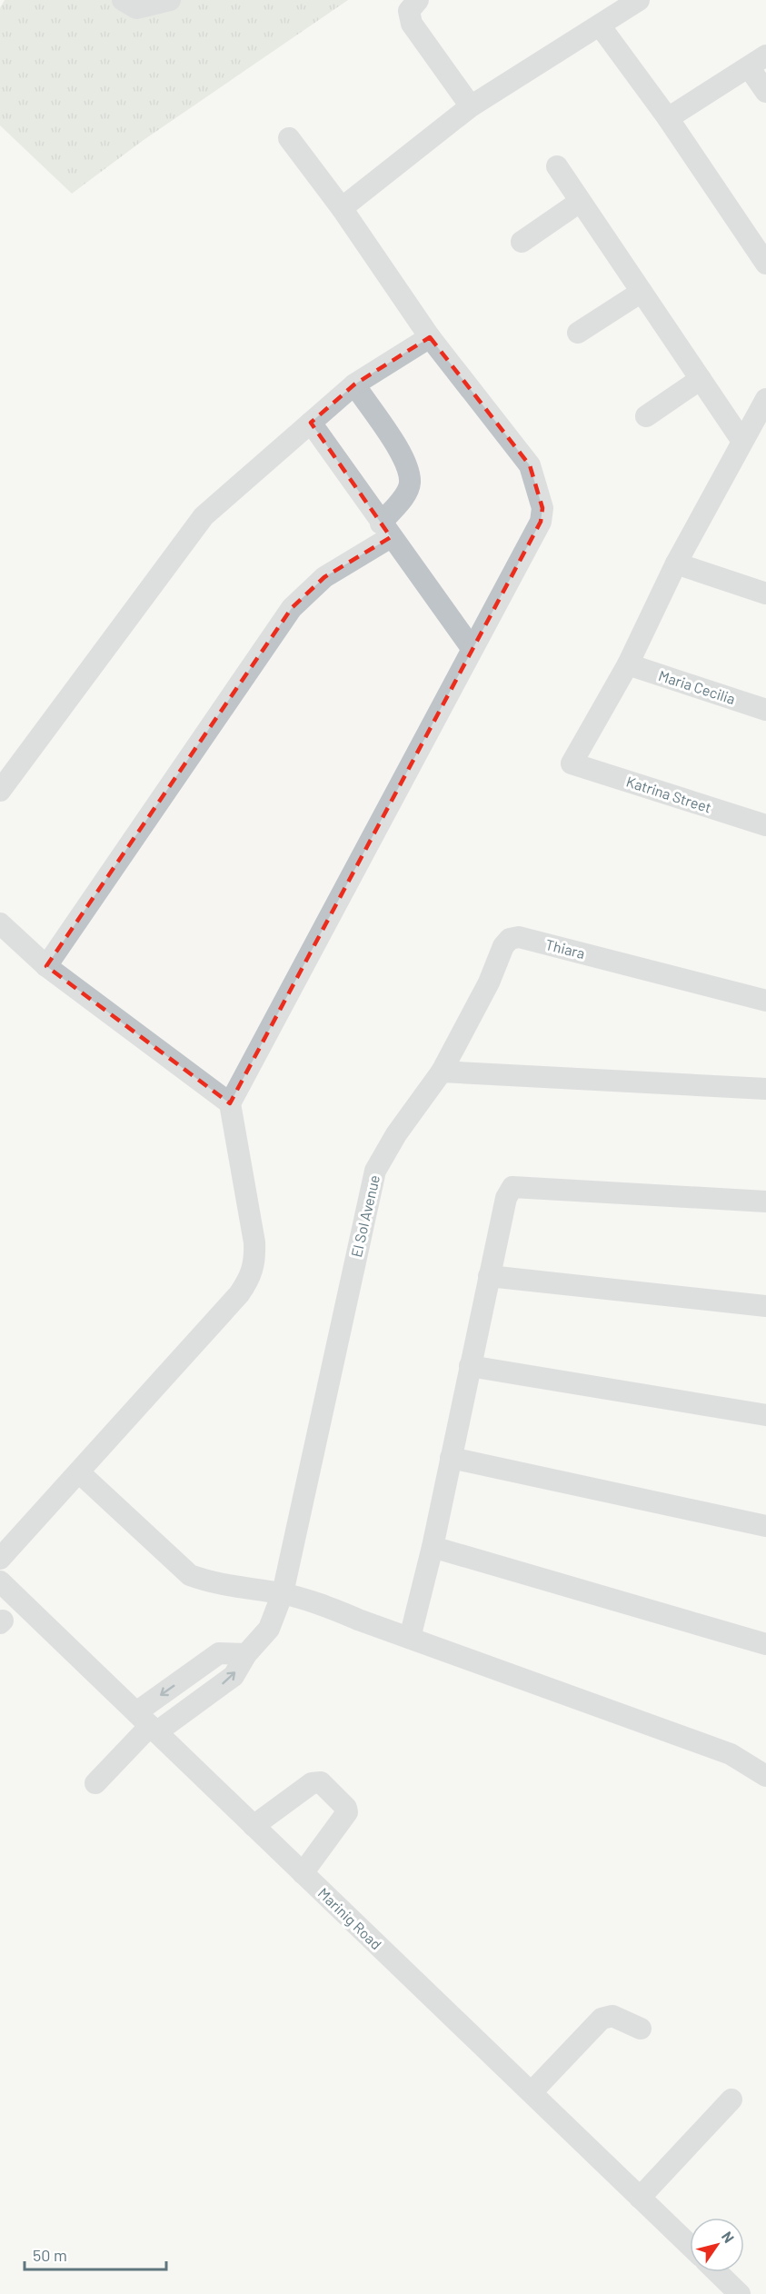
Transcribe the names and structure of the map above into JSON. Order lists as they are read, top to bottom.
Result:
{
  "streets": {
    "street": [
      "Maria Cecilia",
      "Thiara",
      "El Sol Avenue",
      "Marinig Road"
    ]
  },
  "crossings": [
    ["Thiara", "El Sol Avenue"],
    ["El Sol Avenue", "Marinig Road"]
  ],
  "scale_bar": "50 m",
  "north": "top right"
}
